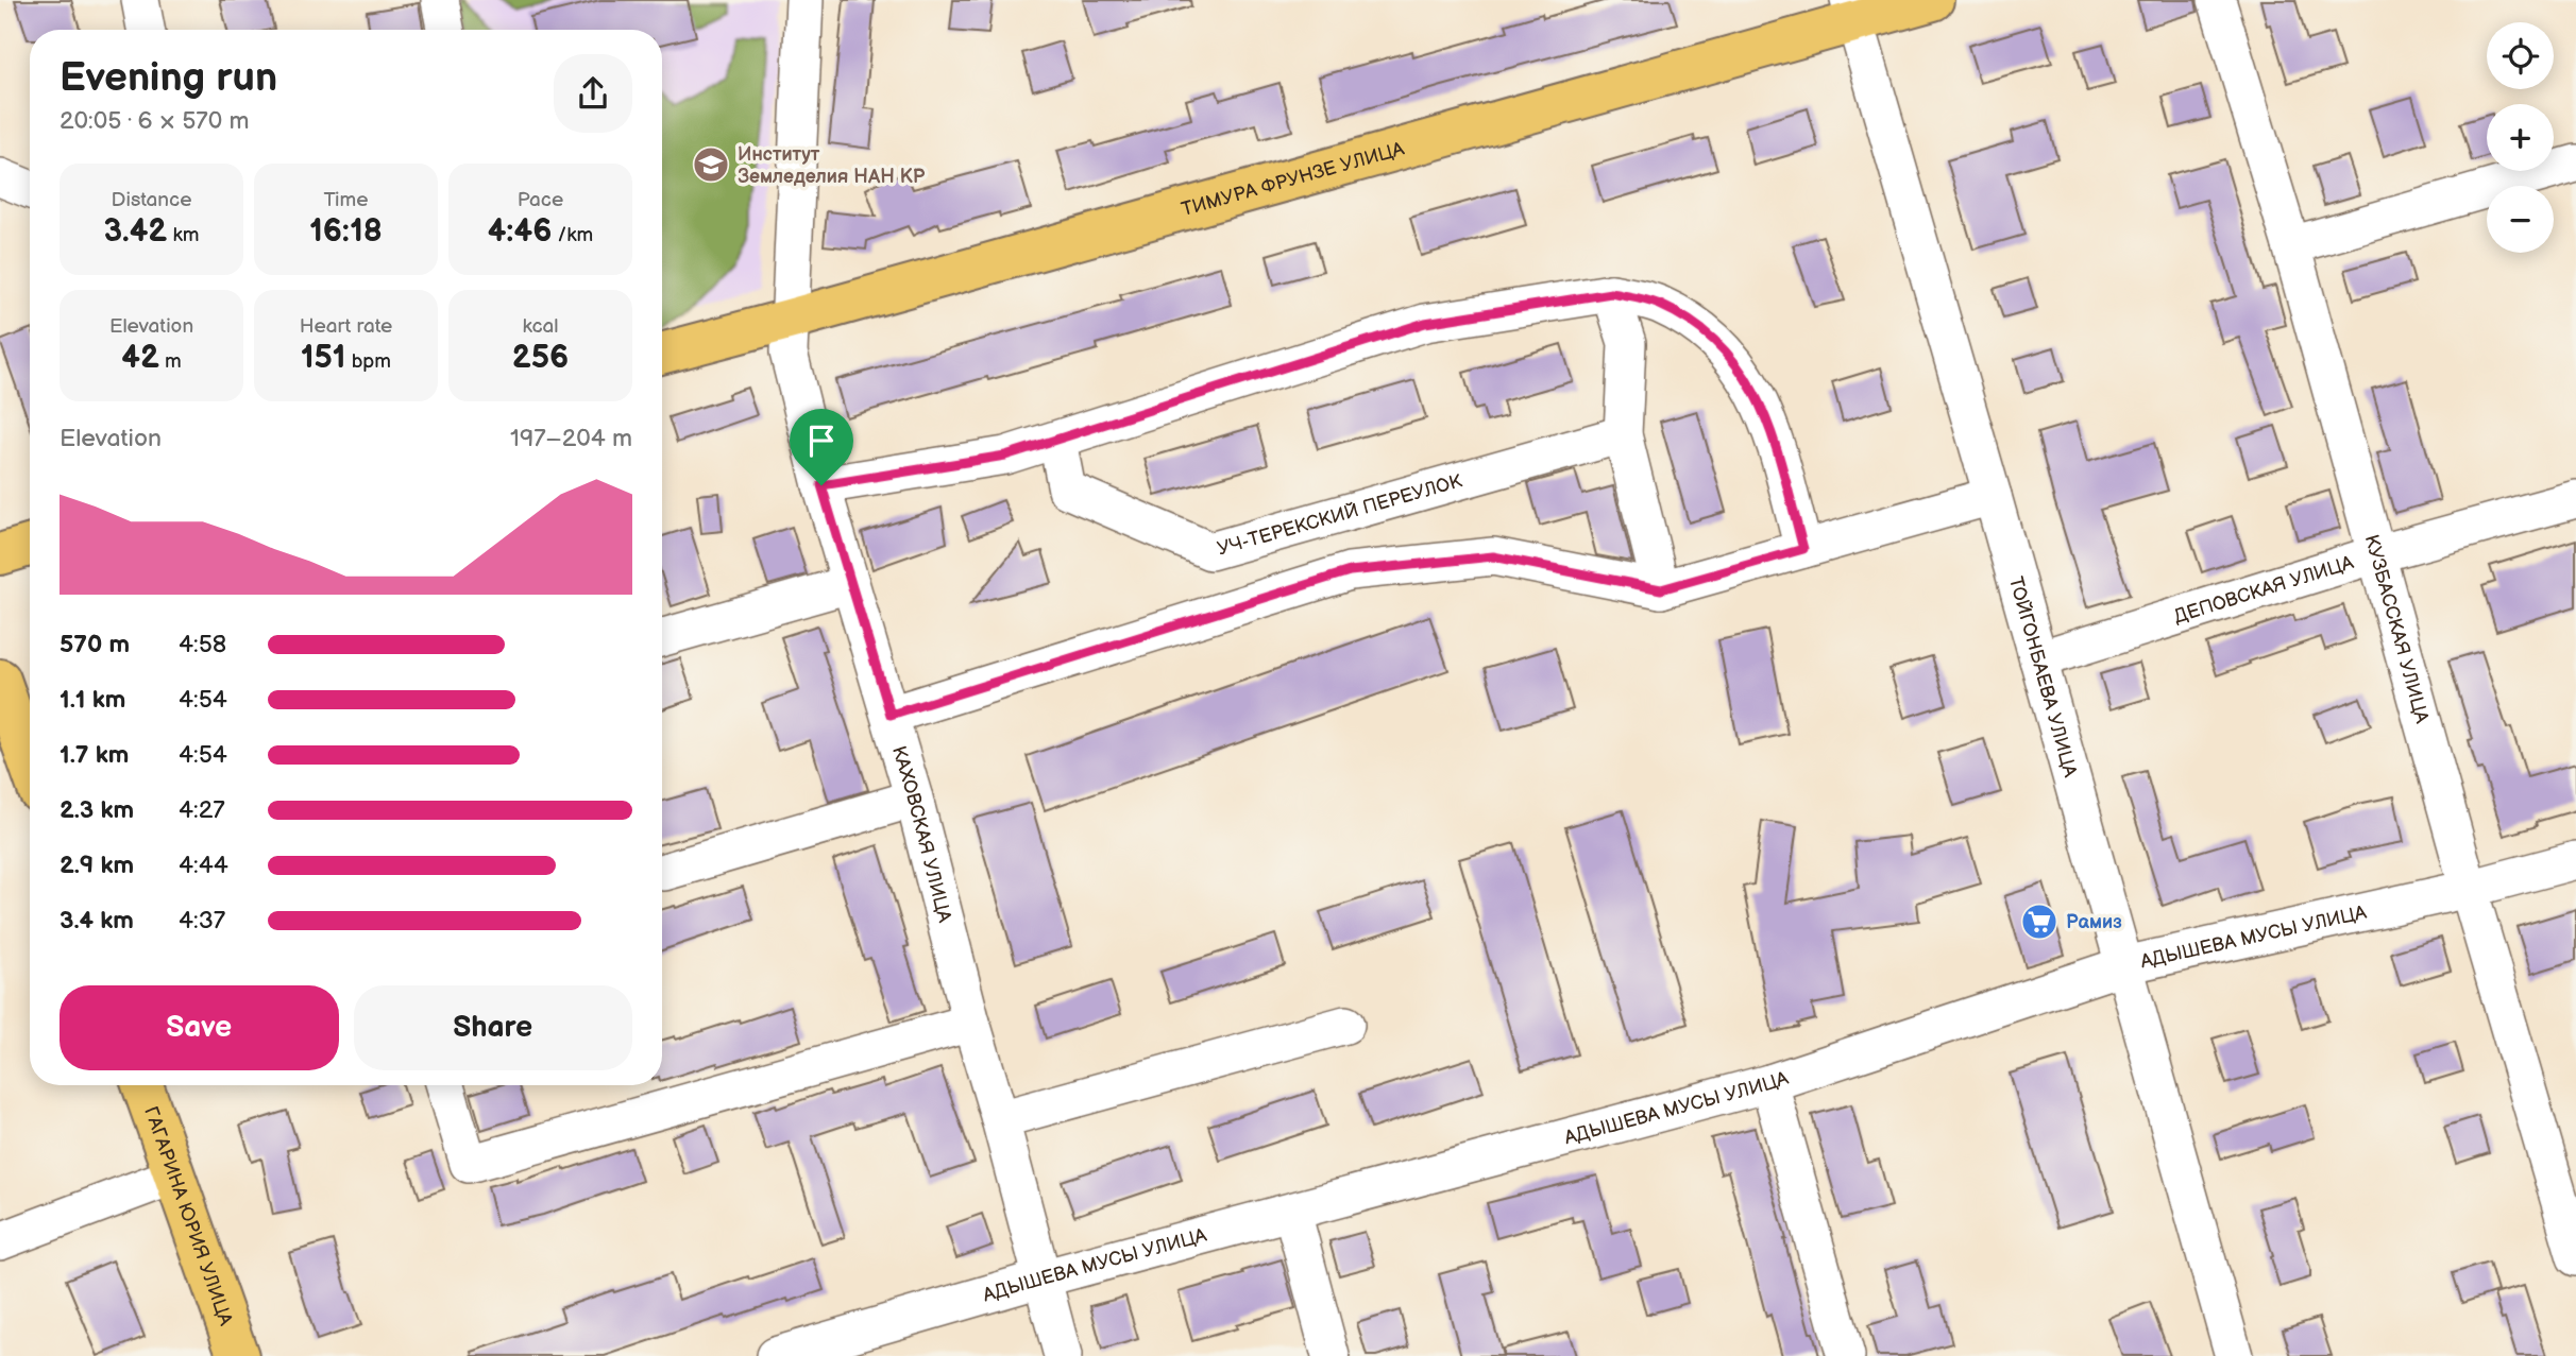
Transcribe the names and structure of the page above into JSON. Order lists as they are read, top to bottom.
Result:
{
  "streets": {
    "main road": ["ТИМУРА ФРУНЗЕ УЛИЦА", "ГАГАРИНА ЮРИЯ УЛИЦА"],
    "street": [
      "УЧ-ТЕРЕКСКИЙ ПЕРЕУЛОК",
      "ДЕПОВСКАЯ УЛИЦА",
      "КУЗБАССКАЯ УЛИЦА",
      "ТОЙГОНБАЕВА УЛИЦА",
      "КАХОВСКАЯ УЛИЦА",
      "АДЫШЕВА МУСЫ УЛИЦА"
    ]
  },
  "crossings": [
    ["ТИМУРА ФРУНЗЕ УЛИЦА", "ТОЙГОНБАЕВА УЛИЦА"],
    ["ТИМУРА ФРУНЗЕ УЛИЦА", "КАХОВСКАЯ УЛИЦА"],
    ["ДЕПОВСКАЯ УЛИЦА", "КУЗБАССКАЯ УЛИЦА"],
    ["ДЕПОВСКАЯ УЛИЦА", "ТОЙГОНБАЕВА УЛИЦА"],
    ["КУЗБАССКАЯ УЛИЦА", "АДЫШЕВА МУСЫ УЛИЦА"],
    ["ТОЙГОНБАЕВА УЛИЦА", "АДЫШЕВА МУСЫ УЛИЦА"],
    ["КАХОВСКАЯ УЛИЦА", "АДЫШЕВА МУСЫ УЛИЦА"]
  ],
  "places": {
    "school or university": ["Институт Земледелия НАН КР"],
    "supermarket": ["Рамиз"]
  },
  "page": {
    "map_buttons": ["+", "−"],
    "heading": ["Evening run", "20:05 · 6 × 570 m"],
    "stats": [
      ["Distance", "3.42 km"],
      ["Time", "16:18"],
      ["Pace", "4:46 /km"],
      ["Elevation", "42 m"],
      ["Heart rate", "151 bpm"],
      ["kcal", "256"]
    ],
    "chart": ["Elevation", "197–204 m"],
    "list": [
      {
        "name": "570 m",
        "note": "4:58"
      },
      {
        "name": "1.1 km",
        "note": "4:54"
      },
      {
        "name": "1.7 km",
        "note": "4:54"
      },
      {
        "name": "2.3 km",
        "note": "4:27"
      },
      {
        "name": "2.9 km",
        "note": "4:44"
      },
      {
        "name": "3.4 km",
        "note": "4:37"
      }
    ],
    "buttons": ["Save", "Share"]
  }
}
